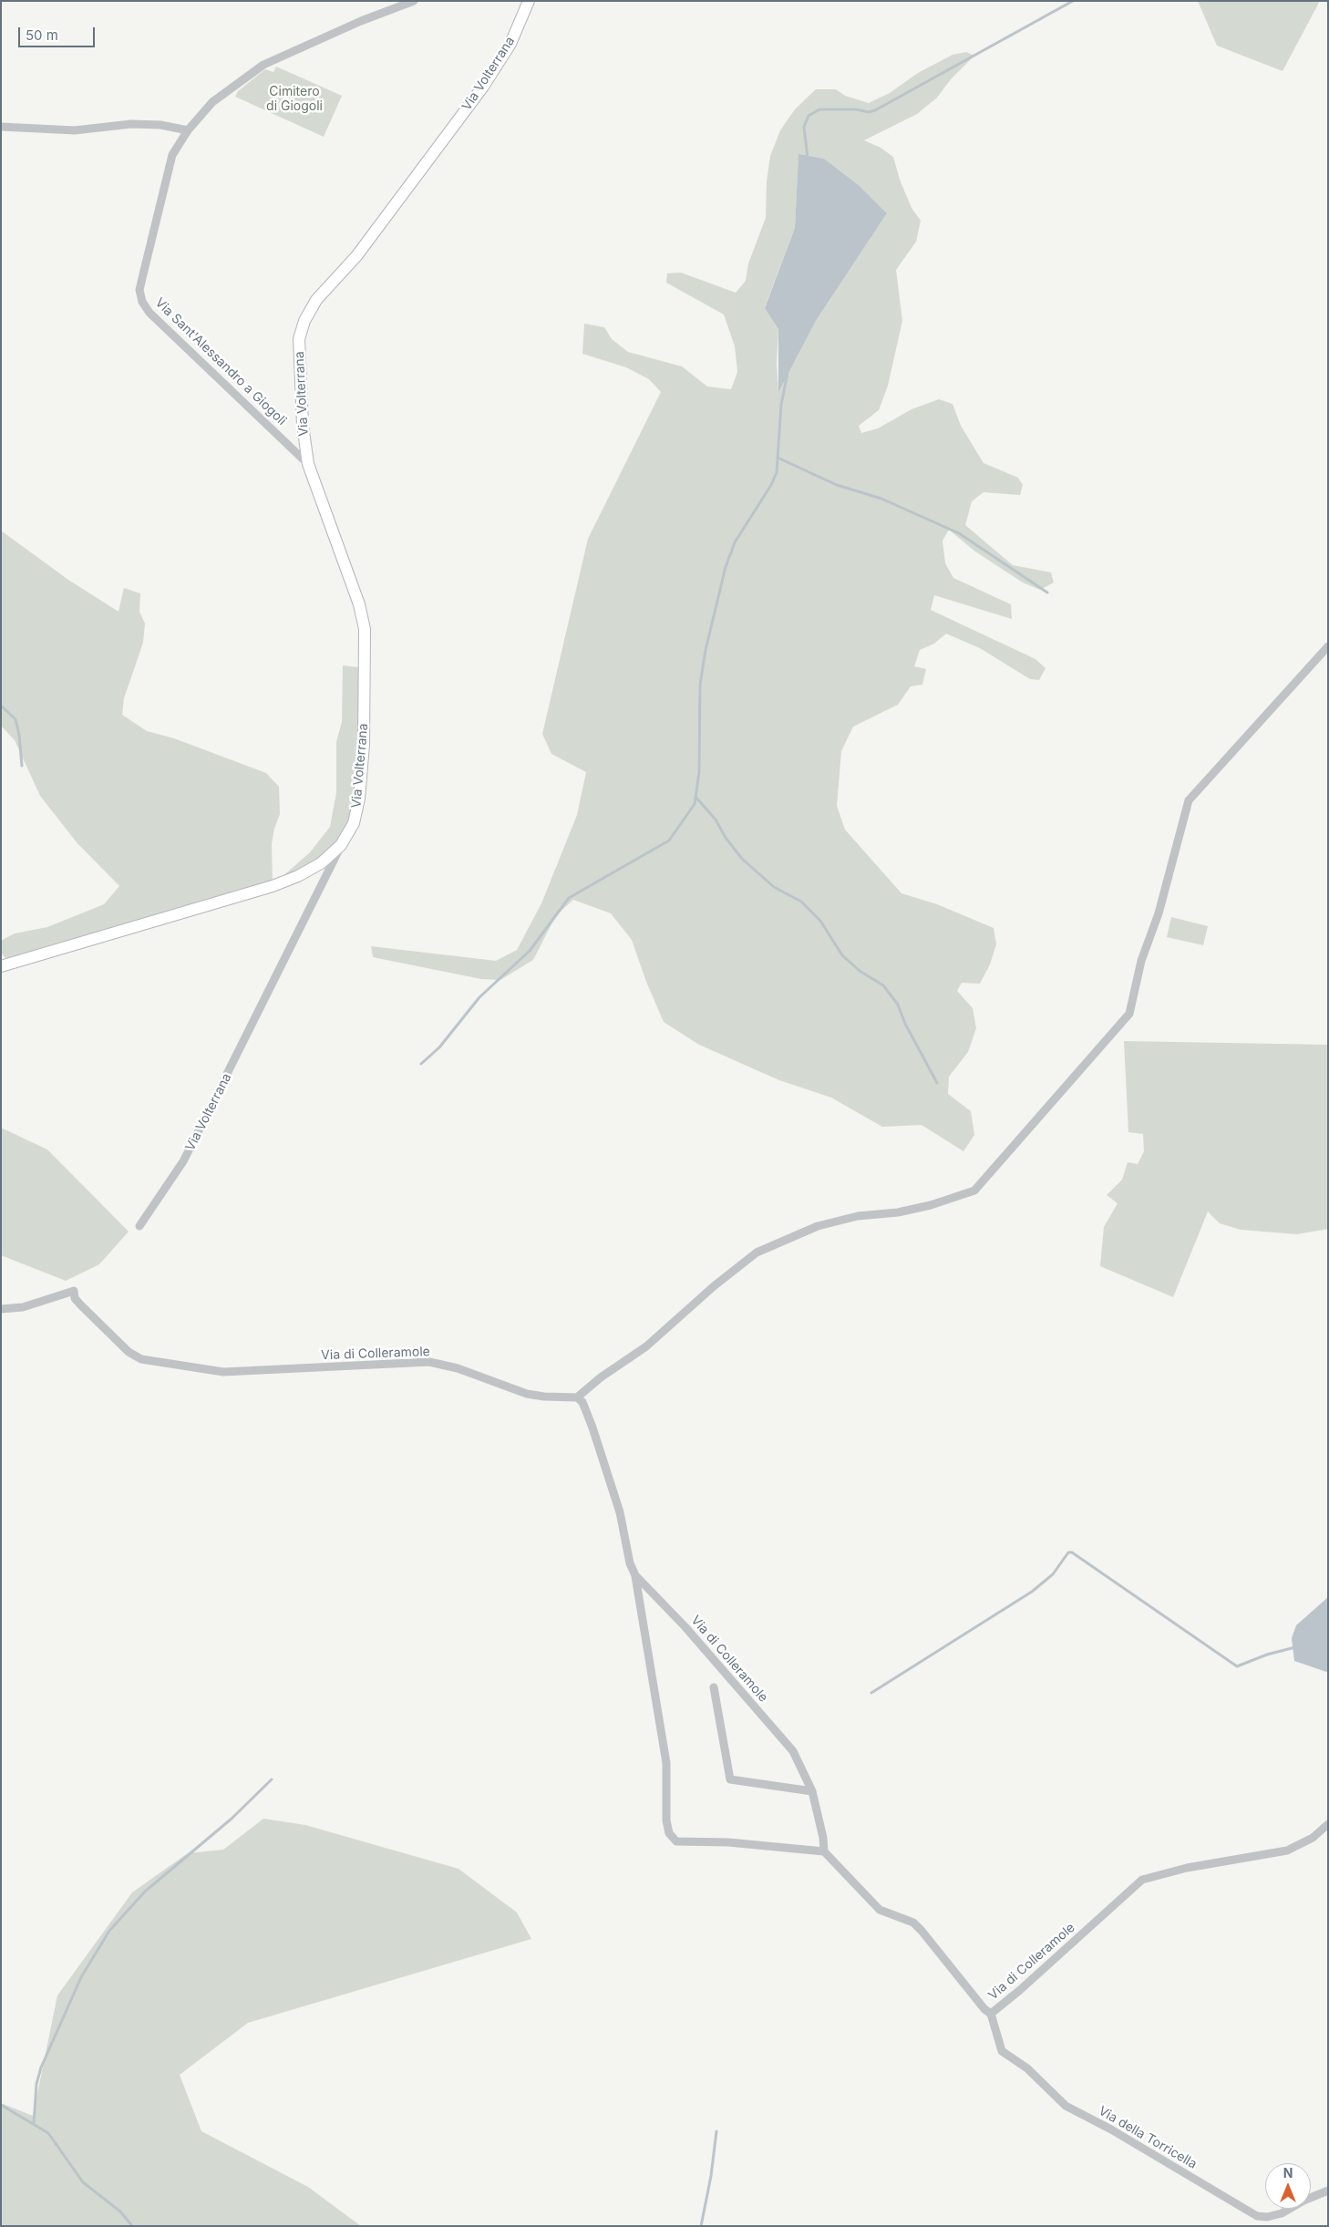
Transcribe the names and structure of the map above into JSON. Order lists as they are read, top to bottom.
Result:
{
  "streets": {
    "main road": ["Via Volterrana"],
    "street": ["Via Sant'Alessandro a Giogoli", "Via di Colleramole", "Via della Torricella"]
  },
  "crossings": [
    ["Via Volterrana", "Via Sant'Alessandro a Giogoli"],
    ["Via di Colleramole", "Via della Torricella"]
  ],
  "parks": ["Cimitero di Giogoli"],
  "scale_bar": "50 m",
  "north": "top"
}
